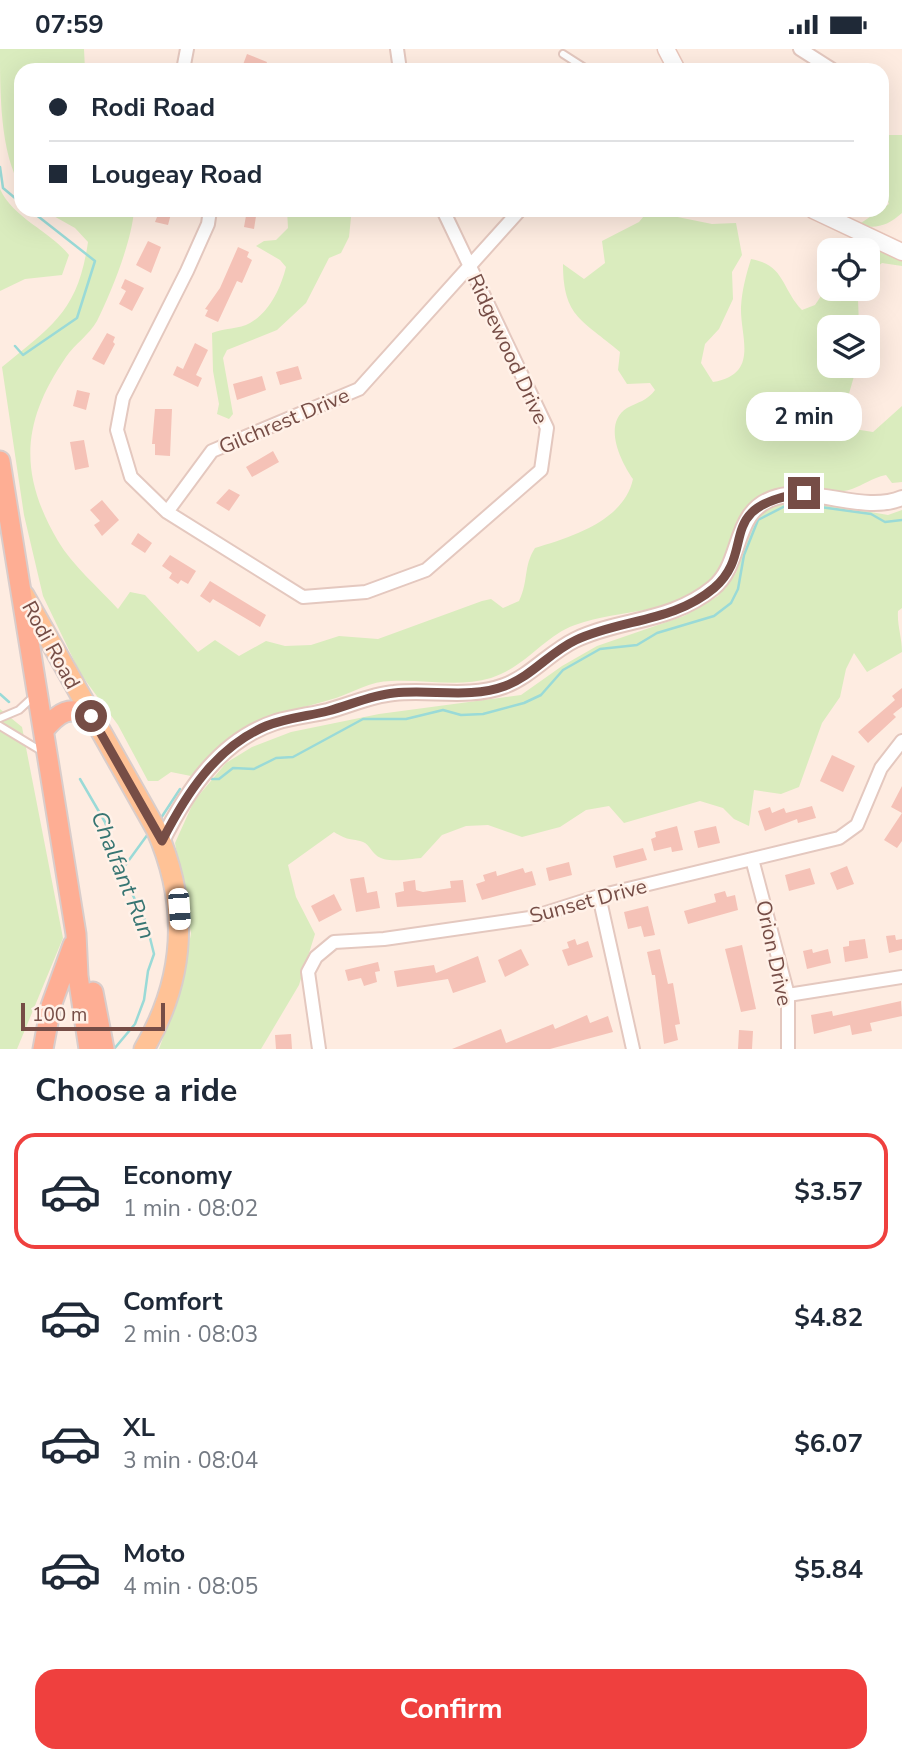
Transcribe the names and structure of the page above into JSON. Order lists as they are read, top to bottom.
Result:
{
  "streets": {
    "main road": ["Rodi Road"],
    "street": [
      "Ridgewood Drive",
      "Gilchrest Drive",
      "Sunset Drive",
      "Orion Drive"
    ]
  },
  "crossings": [
    ["Ridgewood Drive", "Gilchrest Drive"],
    ["Sunset Drive", "Orion Drive"]
  ],
  "water": ["Chalfant Run"],
  "scale_bar": "100 m",
  "page": {
    "status": "07:59",
    "banner": ["Rodi Road", "Lougeay Road"],
    "bubble": "2 min",
    "scale": "100 m",
    "heading": "Choose a ride",
    "list": [
      {
        "name": "Economy",
        "note": "1 min · 08:02",
        "value": "$3.57"
      },
      {
        "name": "Comfort",
        "note": "2 min · 08:03",
        "value": "$4.82"
      },
      {
        "name": "XL",
        "note": "3 min · 08:04",
        "value": "$6.07"
      },
      {
        "name": "Moto",
        "note": "4 min · 08:05",
        "value": "$5.84"
      }
    ],
    "buttons": "Confirm"
  }
}
